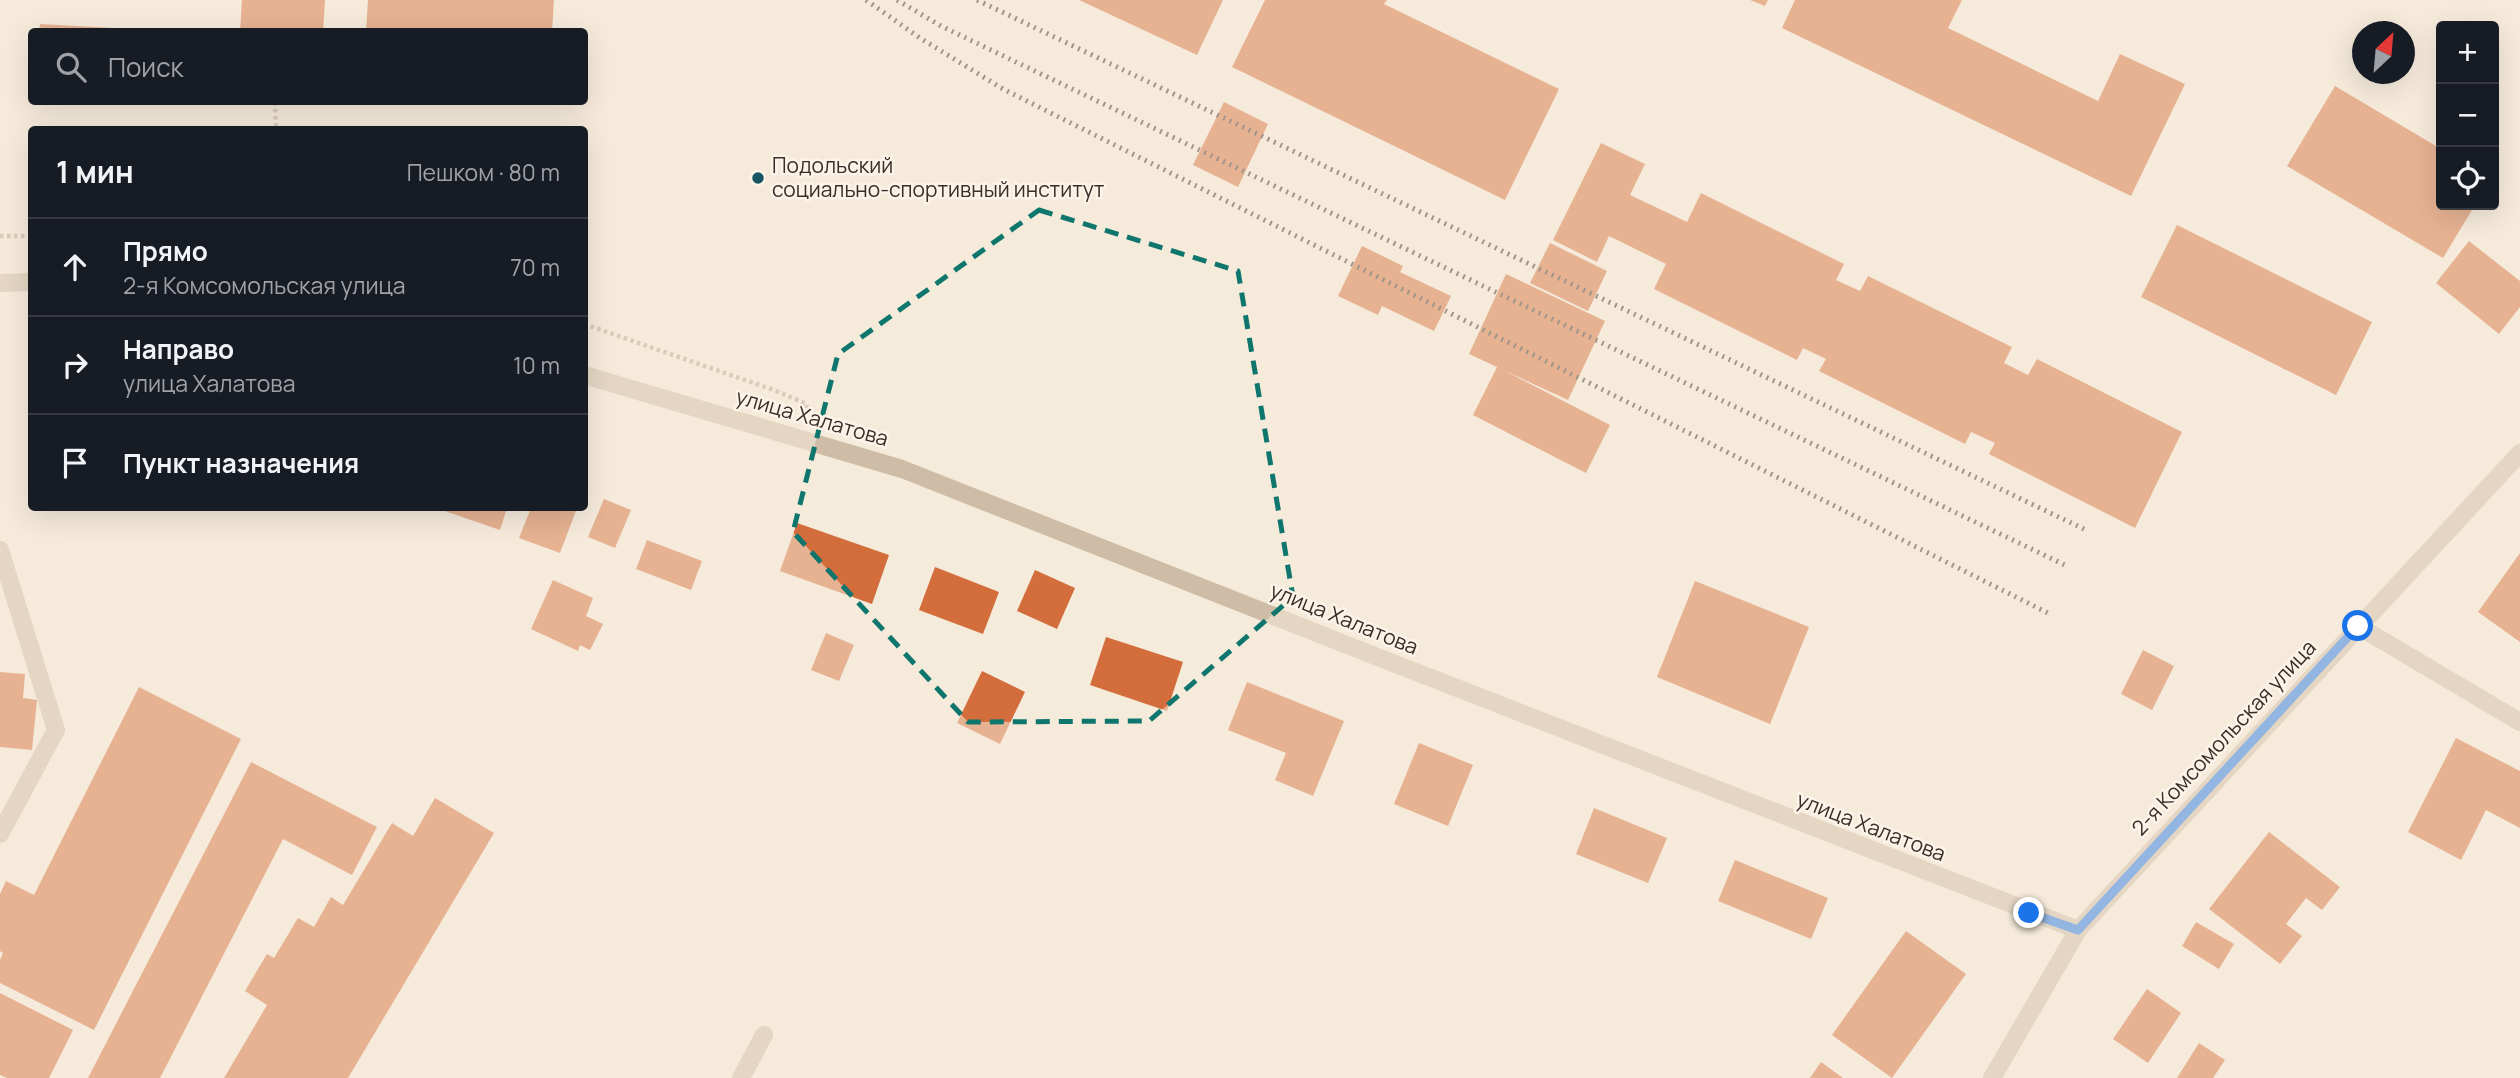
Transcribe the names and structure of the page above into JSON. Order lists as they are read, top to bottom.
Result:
{
  "streets": {
    "street": ["улица Халатова", "2-я Комсомольская улица"]
  },
  "crossings": [
    ["улица Халатова", "2-я Комсомольская улица"]
  ],
  "places": ["Подольский социально-спортивный институт"],
  "north": "top right",
  "page": {
    "map_buttons": ["+", "−"],
    "search": "Поиск",
    "heading": ["1 мин", "Пешком · 80 m"],
    "list": [
      ["Прямо", "2-я Комсомольская улица", "70 m"],
      ["Направо", "улица Халатова", "10 m"],
      "Пункт назначения"
    ]
  }
}
